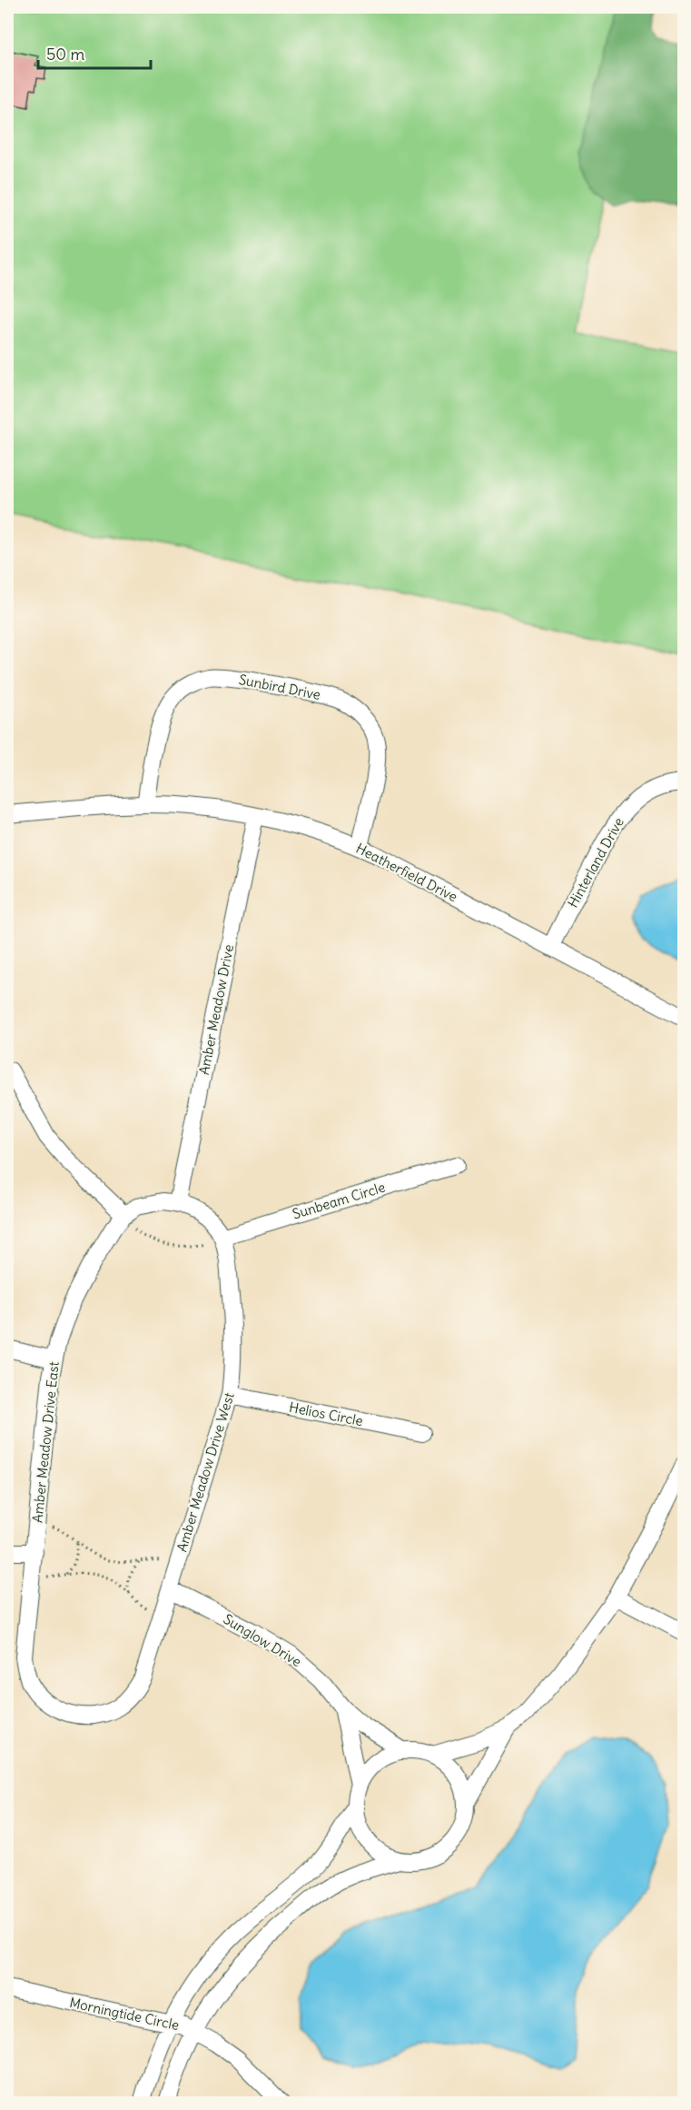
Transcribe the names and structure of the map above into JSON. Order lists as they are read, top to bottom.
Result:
{
  "streets": {
    "street": [
      "Sunbird Drive",
      "Hinterland Drive",
      "Heatherfield Drive",
      "Amber Meadow Drive",
      "Sunbeam Circle",
      "Helios Circle",
      "Amber Meadow Drive East",
      "Amber Meadow Drive West",
      "Sunglow Drive",
      "Morningtide Circle"
    ]
  },
  "crossings": [
    ["Sunbird Drive", "Heatherfield Drive"],
    ["Hinterland Drive", "Heatherfield Drive"],
    ["Heatherfield Drive", "Amber Meadow Drive"],
    ["Amber Meadow Drive", "Amber Meadow Drive East"],
    ["Sunbeam Circle", "Amber Meadow Drive West"],
    ["Helios Circle", "Amber Meadow Drive West"],
    ["Amber Meadow Drive East", "Amber Meadow Drive West"],
    ["Amber Meadow Drive West", "Sunglow Drive"]
  ],
  "scale_bar": "50 m"
}
